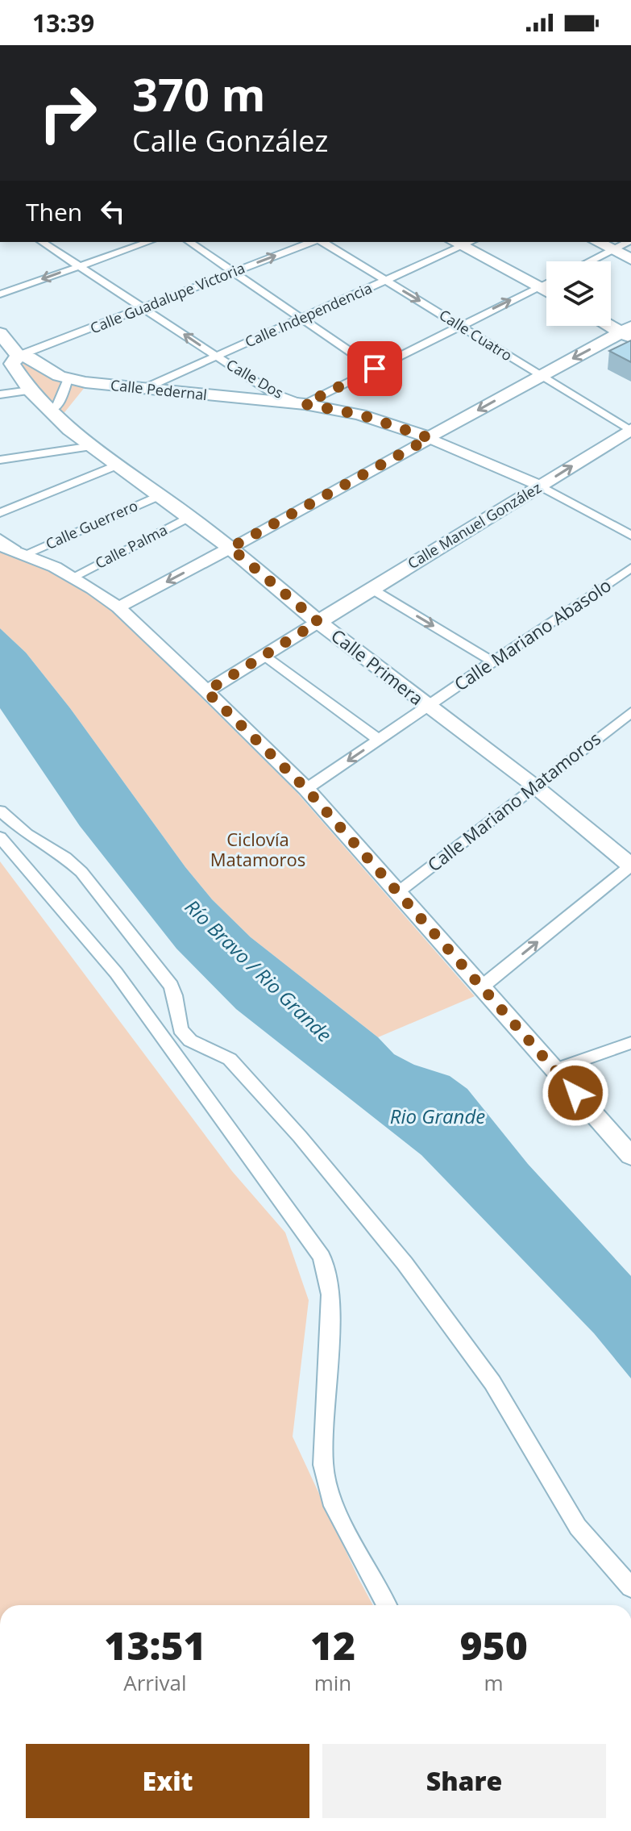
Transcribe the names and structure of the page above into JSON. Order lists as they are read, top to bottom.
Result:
{
  "streets": {
    "main road": [
      "Calle Dos",
      "Calle Pedernal",
      "Calle Manuel González",
      "Calle Primera"
    ],
    "street": [
      "Calle Guadalupe Victoria",
      "Calle Independencia",
      "Calle Cuatro",
      "Calle Guerrero",
      "Calle Palma",
      "Calle Mariano Abasolo",
      "Calle Mariano Matamoros"
    ]
  },
  "crossings": [
    ["Calle Guadalupe Victoria", "Calle Dos"],
    ["Calle Guadalupe Victoria", "Calle Pedernal"],
    ["Calle Guadalupe Victoria", "Calle Primera"],
    ["Calle Independencia", "Calle Cuatro"],
    ["Calle Independencia", "Calle Dos"],
    ["Calle Independencia", "Calle Pedernal"],
    ["Calle Cuatro", "Calle Manuel González"],
    ["Calle Dos", "Calle Pedernal"],
    ["Calle Dos", "Calle Manuel González"],
    ["Calle Pedernal", "Calle Primera"],
    ["Calle Guerrero", "Calle Primera"],
    ["Calle Manuel González", "Calle Primera"],
    ["Calle Palma", "Calle Primera"],
    ["Calle Mariano Abasolo", "Calle Primera"],
    ["Calle Primera", "Calle Mariano Matamoros"]
  ],
  "water": ["Río Bravo / Rio Grande", "Rio Grande"],
  "parks": ["Ciclovía Matamoros"],
  "page": {
    "status": "13:39",
    "turn": ["370 m", "Calle González"],
    "then": "Then",
    "eta": [
      "13:51",
      "Arrival",
      "12",
      "min",
      "950",
      "m"
    ],
    "buttons": ["Exit", "Share"]
  }
}
